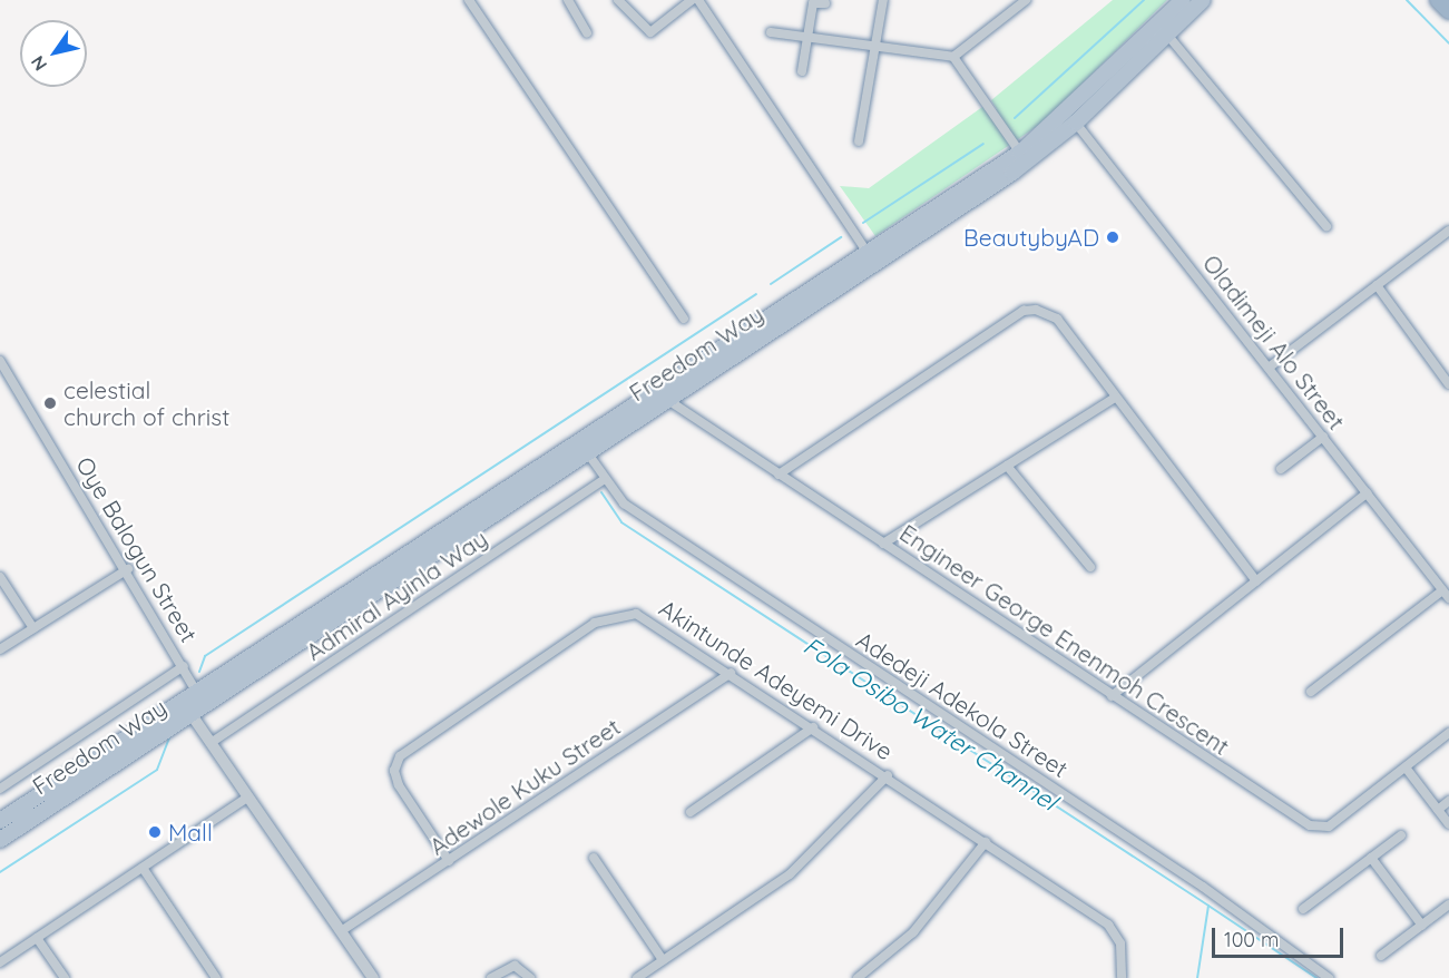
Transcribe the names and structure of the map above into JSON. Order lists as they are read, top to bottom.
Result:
{
  "streets": {
    "main road": ["Freedom Way"],
    "street": [
      "Oladimeji Alo Street",
      "Oye Balogun Street",
      "Admiral Ayinla Way",
      "Engineer George Enenmoh Crescent",
      "Akintunde Adeyemi Drive",
      "Adedeji Adekola Street",
      "Adewole Kuku Street"
    ]
  },
  "crossings": [
    ["Oladimeji Alo Street", "Freedom Way"],
    ["Freedom Way", "Oye Balogun Street"],
    ["Freedom Way", "Engineer George Enenmoh Crescent"],
    ["Freedom Way", "Adedeji Adekola Street"],
    ["Admiral Ayinla Way", "Adedeji Adekola Street"],
    ["Akintunde Adeyemi Drive", "Adewole Kuku Street"]
  ],
  "water": ["Fola Osibo Water Channel"],
  "places": ["BeautybyAD", "celestial church of christ", "Mall"],
  "scale_bar": "100 m",
  "north": "bottom left"
}
